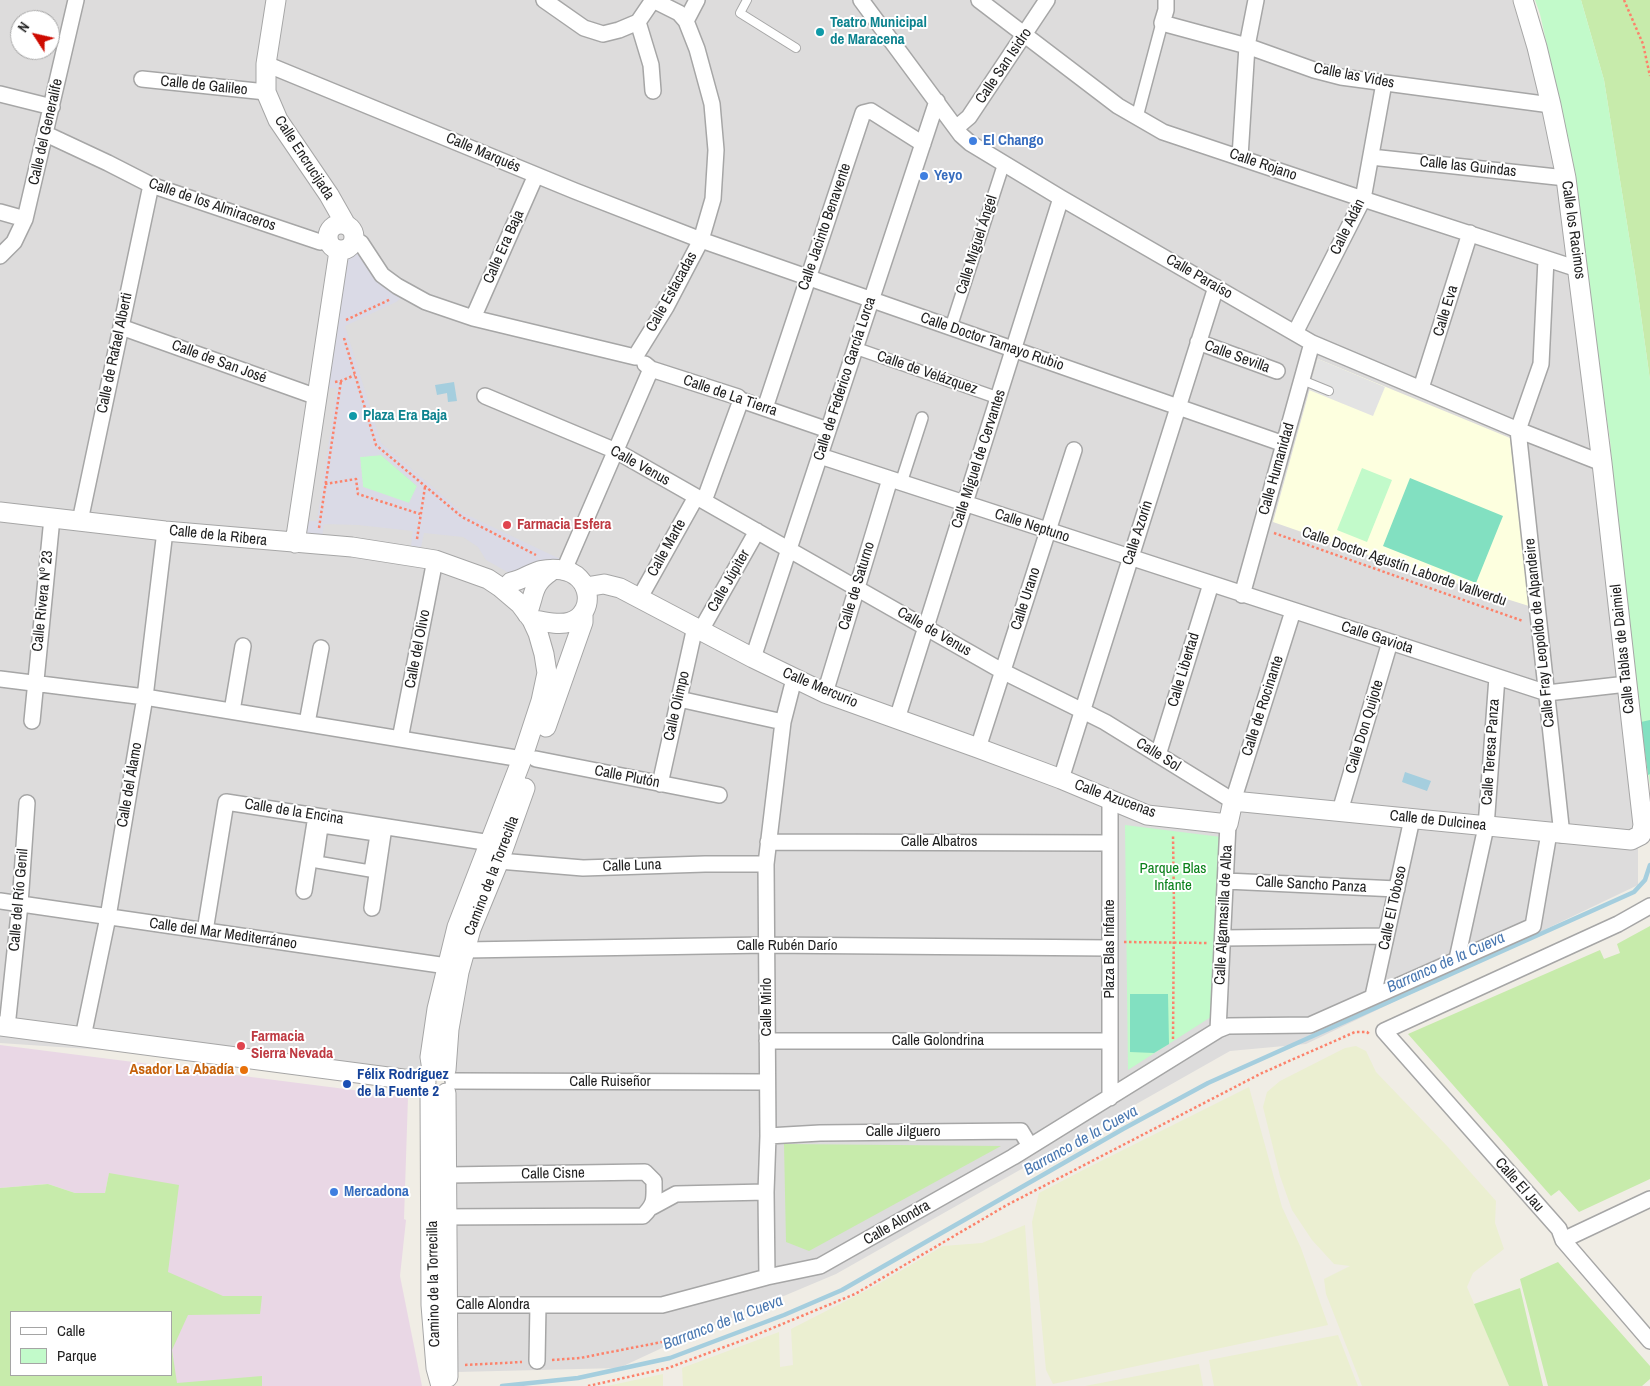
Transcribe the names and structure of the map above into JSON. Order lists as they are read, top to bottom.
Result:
{
  "streets": {
    "street": [
      "Calle San Isidro",
      "Calle las Vides",
      "Calle de Galileo",
      "Calle del Generalife",
      "Calle Marqués",
      "Calle Encrucijada",
      "Calle Rojano",
      "Calle las Guindas",
      "Calle de los Almiraceros",
      "Calle Jacinto Benavente",
      "Calle Adán",
      "Calle los Racimos",
      "Calle Miguel Ángel",
      "Calle Era Baja",
      "Calle Paraíso",
      "Calle Estacadas",
      "Calle Eva",
      "Calle Doctor Tamayo Rubio",
      "Calle de Rafael Alberti",
      "Calle Sevilla",
      "Calle de San José",
      "Calle de Velázquez",
      "Calle de Federico García Lorca",
      "Calle de La Tierra",
      "Calle Miguel de Cervantes",
      "Calle Venus",
      "Calle Humanidad",
      "Calle Neptuno",
      "Calle Azorín",
      "Calle de la Ribera",
      "Calle Marte",
      "Calle Júpiter",
      "Calle de Saturno",
      "Calle Urano",
      "Calle Rivera Nº 23",
      "Calle de Venus",
      "Calle Fray Leopoldo de Alpandeire",
      "Calle Gaviota",
      "Calle del Olivo",
      "Calle Tablas de Daimiel",
      "Calle Libertad",
      "Calle Mercurio",
      "Calle Olimpo",
      "Calle de Rocinante",
      "Calle Don Quijote",
      "Calle Teresa Panza",
      "Calle Sol",
      "Calle Plutón",
      "Calle del Álamo",
      "Calle Azucenas",
      "Calle de la Encina",
      "Calle de Dulcinea",
      "Calle Albatros",
      "Calle Luna",
      "Camino de la Torrecilla",
      "Calle Sancho Panza",
      "Calle del Río Genil",
      "Calle El Toboso",
      "Calle Algamasilla de Alba",
      "Calle del Mar Mediterráneo",
      "Calle Rubén Darío",
      "Plaza Blas Infante",
      "Calle Mirlo",
      "Calle Golondrina",
      "Calle Ruiseñor",
      "Calle Jilguero",
      "Calle Cisne",
      "Calle El Jau",
      "Calle Alondra"
    ],
    "path": ["Calle Doctor Agustín Laborde Vallverdu"]
  },
  "crossings": [
    ["Calle San Isidro", "Calle Rojano"],
    ["Calle San Isidro", "Calle Paraíso"],
    ["Calle las Vides", "Calle Adán"],
    ["Calle las Vides", "Calle los Racimos"],
    ["Calle de Galileo", "Calle Encrucijada"],
    ["Calle del Generalife", "Calle de los Almiraceros"],
    ["Calle Marqués", "Calle Encrucijada"],
    ["Calle Marqués", "Calle Era Baja"],
    ["Calle Marqués", "Calle Estacadas"],
    ["Calle Marqués", "Calle Doctor Tamayo Rubio"],
    ["Calle Rojano", "Calle Adán"],
    ["Calle Rojano", "Calle los Racimos"],
    ["Calle Rojano", "Calle Eva"],
    ["Calle las Guindas", "Calle Adán"],
    ["Calle las Guindas", "Calle los Racimos"],
    ["Calle de los Almiraceros", "Calle de Rafael Alberti"],
    ["Calle Jacinto Benavente", "Calle Doctor Tamayo Rubio"],
    ["Calle Jacinto Benavente", "Calle de Federico García Lorca"],
    ["Calle Jacinto Benavente", "Calle de La Tierra"],
    ["Calle Adán", "Calle Paraíso"],
    ["Calle los Racimos", "Calle Paraíso"],
    ["Calle los Racimos", "Calle Tablas de Daimiel"],
    ["Calle Miguel Ángel", "Calle Paraíso"],
    ["Calle Miguel Ángel", "Calle Doctor Tamayo Rubio"],
    ["Calle Paraíso", "Calle Eva"],
    ["Calle Paraíso", "Calle de Federico García Lorca"],
    ["Calle Paraíso", "Calle Miguel de Cervantes"],
    ["Calle Paraíso", "Calle Humanidad"],
    ["Calle Paraíso", "Calle Azorín"],
    ["Calle Paraíso", "Calle Fray Leopoldo de Alpandeire"],
    ["Calle Paraíso", "Calle Tablas de Daimiel"],
    ["Calle Estacadas", "Calle Doctor Tamayo Rubio"],
    ["Calle Estacadas", "Calle de La Tierra"],
    ["Calle Doctor Tamayo Rubio", "Calle de Federico García Lorca"],
    ["Calle Doctor Tamayo Rubio", "Calle Miguel de Cervantes"],
    ["Calle Doctor Tamayo Rubio", "Calle Humanidad"],
    ["Calle Doctor Tamayo Rubio", "Calle Azorín"],
    ["Calle de Rafael Alberti", "Calle de San José"],
    ["Calle de Rafael Alberti", "Calle de la Ribera"],
    ["Calle Sevilla", "Calle Azorín"],
    ["Calle de Velázquez", "Calle de Federico García Lorca"],
    ["Calle de Velázquez", "Calle Miguel de Cervantes"],
    ["Calle de Federico García Lorca", "Calle de La Tierra"],
    ["Calle de Federico García Lorca", "Calle Venus"],
    ["Calle de Federico García Lorca", "Calle Neptuno"],
    ["Calle de Federico García Lorca", "Calle de Venus"],
    ["Calle de Federico García Lorca", "Calle Mercurio"],
    ["Calle de La Tierra", "Calle Marte"],
    ["Calle Miguel de Cervantes", "Calle Neptuno"],
    ["Calle Miguel de Cervantes", "Calle de Venus"],
    ["Calle Miguel de Cervantes", "Calle Mercurio"],
    ["Calle Venus", "Calle Marte"],
    ["Calle Venus", "Calle Júpiter"],
    ["Calle Venus", "Calle de Venus"],
    ["Calle Humanidad", "Calle Doctor Agustín Laborde Vallverdu"],
    ["Calle Humanidad", "Calle Gaviota"],
    ["Calle Neptuno", "Calle Azorín"],
    ["Calle Neptuno", "Calle de Saturno"],
    ["Calle Neptuno", "Calle Urano"],
    ["Calle Neptuno", "Calle Gaviota"],
    ["Calle Azorín", "Calle de Venus"],
    ["Calle Azorín", "Calle Gaviota"],
    ["Calle Azorín", "Calle Mercurio"],
    ["Calle Azorín", "Calle Sol"],
    ["Calle Azorín", "Calle Azucenas"],
    ["Calle de la Ribera", "Calle Rivera Nº 23"],
    ["Calle de la Ribera", "Calle del Olivo"],
    ["Calle de la Ribera", "Calle Mercurio"],
    ["Calle de la Ribera", "Calle Plutón"],
    ["Calle de la Ribera", "Calle del Álamo"],
    ["Calle de la Ribera", "Camino de la Torrecilla"],
    ["Calle Marte", "Calle Mercurio"],
    ["Calle Doctor Agustín Laborde Vallverdu", "Calle Fray Leopoldo de Alpandeire"],
    ["Calle Júpiter", "Calle Mercurio"],
    ["Calle Júpiter", "Calle Olimpo"],
    ["Calle de Saturno", "Calle de Venus"],
    ["Calle de Saturno", "Calle Mercurio"],
    ["Calle Urano", "Calle de Venus"],
    ["Calle Urano", "Calle Mercurio"],
    ["Calle de Venus", "Calle Sol"],
    ["Calle Fray Leopoldo de Alpandeire", "Calle Gaviota"],
    ["Calle Fray Leopoldo de Alpandeire", "Calle Teresa Panza"],
    ["Calle Fray Leopoldo de Alpandeire", "Calle de Dulcinea"],
    ["Calle Gaviota", "Calle Tablas de Daimiel"],
    ["Calle Gaviota", "Calle Libertad"],
    ["Calle Gaviota", "Calle de Rocinante"],
    ["Calle Gaviota", "Calle Don Quijote"],
    ["Calle Gaviota", "Calle Teresa Panza"],
    ["Calle Tablas de Daimiel", "Calle de Dulcinea"],
    ["Calle Libertad", "Calle Sol"],
    ["Calle Mercurio", "Calle Olimpo"],
    ["Calle Mercurio", "Calle Azucenas"],
    ["Calle Mercurio", "Camino de la Torrecilla"],
    ["Calle Mercurio", "Calle Mirlo"],
    ["Calle Olimpo", "Calle Plutón"],
    ["Calle de Rocinante", "Calle Sol"],
    ["Calle de Rocinante", "Calle de Dulcinea"],
    ["Calle de Rocinante", "Calle Algamasilla de Alba"],
    ["Calle Don Quijote", "Calle de Dulcinea"],
    ["Calle Teresa Panza", "Calle de Dulcinea"],
    ["Calle Sol", "Calle de Dulcinea"],
    ["Calle Sol", "Calle Algamasilla de Alba"],
    ["Calle Plutón", "Camino de la Torrecilla"],
    ["Calle del Álamo", "Calle del Mar Mediterráneo"],
    ["Calle Azucenas", "Calle Algamasilla de Alba"],
    ["Calle Azucenas", "Plaza Blas Infante"],
    ["Calle de la Encina", "Camino de la Torrecilla"],
    ["Calle de la Encina", "Calle del Mar Mediterráneo"],
    ["Calle de Dulcinea", "Calle El Toboso"],
    ["Calle de Dulcinea", "Calle Algamasilla de Alba"],
    ["Calle Albatros", "Plaza Blas Infante"],
    ["Calle Albatros", "Calle Mirlo"],
    ["Calle Luna", "Camino de la Torrecilla"],
    ["Calle Luna", "Calle Mirlo"],
    ["Camino de la Torrecilla", "Calle del Mar Mediterráneo"],
    ["Camino de la Torrecilla", "Calle Rubén Darío"],
    ["Camino de la Torrecilla", "Calle Ruiseñor"],
    ["Camino de la Torrecilla", "Calle Cisne"],
    ["Camino de la Torrecilla", "Calle Alondra"],
    ["Calle Sancho Panza", "Calle El Toboso"],
    ["Calle Sancho Panza", "Calle Algamasilla de Alba"],
    ["Calle del Río Genil", "Calle del Mar Mediterráneo"],
    ["Calle Algamasilla de Alba", "Calle Alondra"],
    ["Calle Rubén Darío", "Plaza Blas Infante"],
    ["Calle Rubén Darío", "Calle Mirlo"],
    ["Plaza Blas Infante", "Calle Golondrina"],
    ["Plaza Blas Infante", "Calle Alondra"],
    ["Calle Mirlo", "Calle Golondrina"],
    ["Calle Mirlo", "Calle Ruiseñor"],
    ["Calle Mirlo", "Calle Jilguero"],
    ["Calle Mirlo", "Calle Alondra"],
    ["Calle Jilguero", "Calle Alondra"]
  ],
  "water": ["Barranco de la Cueva"],
  "parks": ["Parque Blas Infante"],
  "places": [
    "Teatro Municipal de Maracena",
    "El Chango",
    "Yeyo",
    "Plaza Era Baja",
    "Farmacia Esfera",
    "Farmacia Sierra Nevada",
    "Asador La Abadía",
    "Félix Rodríguez de la Fuente 2",
    "Mercadona"
  ],
  "legend": ["Calle", "Parque"],
  "north": "top left"
}
